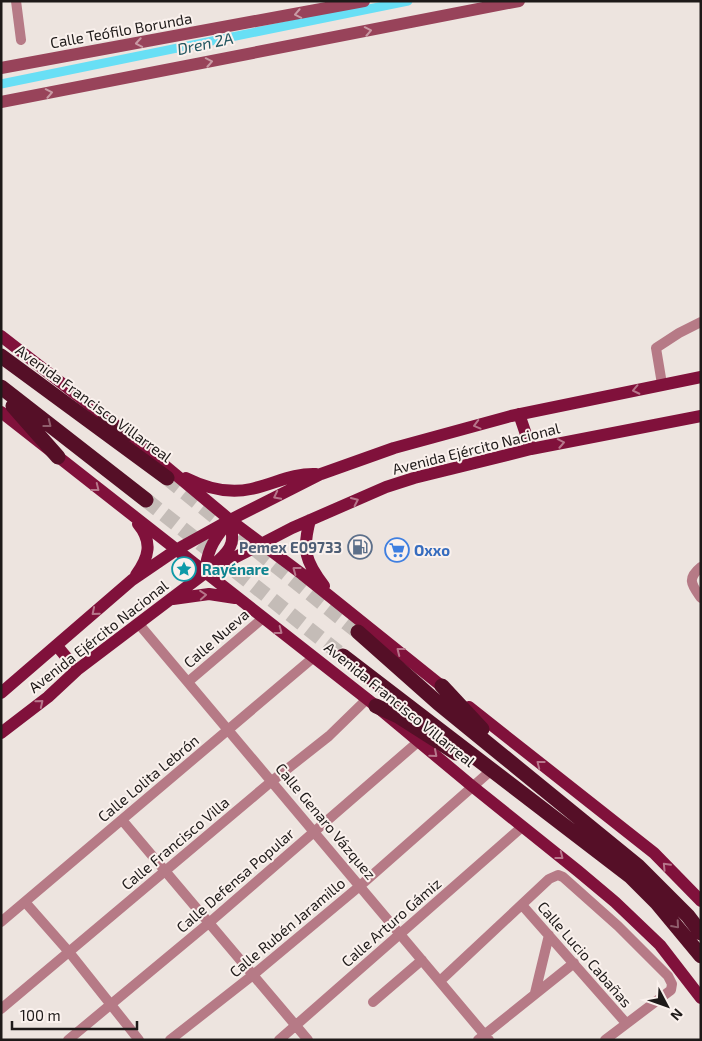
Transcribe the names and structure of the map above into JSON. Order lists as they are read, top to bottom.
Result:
{
  "streets": {
    "highway": ["Avenida Francisco Villarreal"],
    "main road": ["Calle Teófilo Borunda", "Avenida Ejército Nacional"],
    "street": [
      "Calle Nueva",
      "Calle Lolita Lebrón",
      "Calle Genaro Vázquez",
      "Calle Francisco Villa",
      "Calle Defensa Popular",
      "Calle Arturo Gámiz",
      "Calle Rubén Jaramillo",
      "Calle Lucio Cabañas"
    ]
  },
  "crossings": [
    ["Avenida Francisco Villarreal", "Avenida Ejército Nacional"],
    ["Avenida Francisco Villarreal", "Calle Nueva"],
    ["Avenida Francisco Villarreal", "Calle Lolita Lebrón"],
    ["Avenida Francisco Villarreal", "Calle Francisco Villa"],
    ["Avenida Francisco Villarreal", "Calle Defensa Popular"],
    ["Avenida Francisco Villarreal", "Calle Arturo Gámiz"],
    ["Avenida Francisco Villarreal", "Calle Rubén Jaramillo"],
    ["Avenida Ejército Nacional", "Calle Genaro Vázquez"],
    ["Calle Nueva", "Calle Genaro Vázquez"],
    ["Calle Lolita Lebrón", "Calle Genaro Vázquez"],
    ["Calle Genaro Vázquez", "Calle Francisco Villa"],
    ["Calle Genaro Vázquez", "Calle Defensa Popular"],
    ["Calle Genaro Vázquez", "Calle Arturo Gámiz"],
    ["Calle Genaro Vázquez", "Calle Rubén Jaramillo"]
  ],
  "water": ["Dren 2A"],
  "places": {
    "fuel station": ["Pemex E09733"],
    "supermarket": ["Oxxo"],
    "place": ["Rayénare"]
  },
  "scale_bar": "100 m",
  "north": "bottom right"
}
